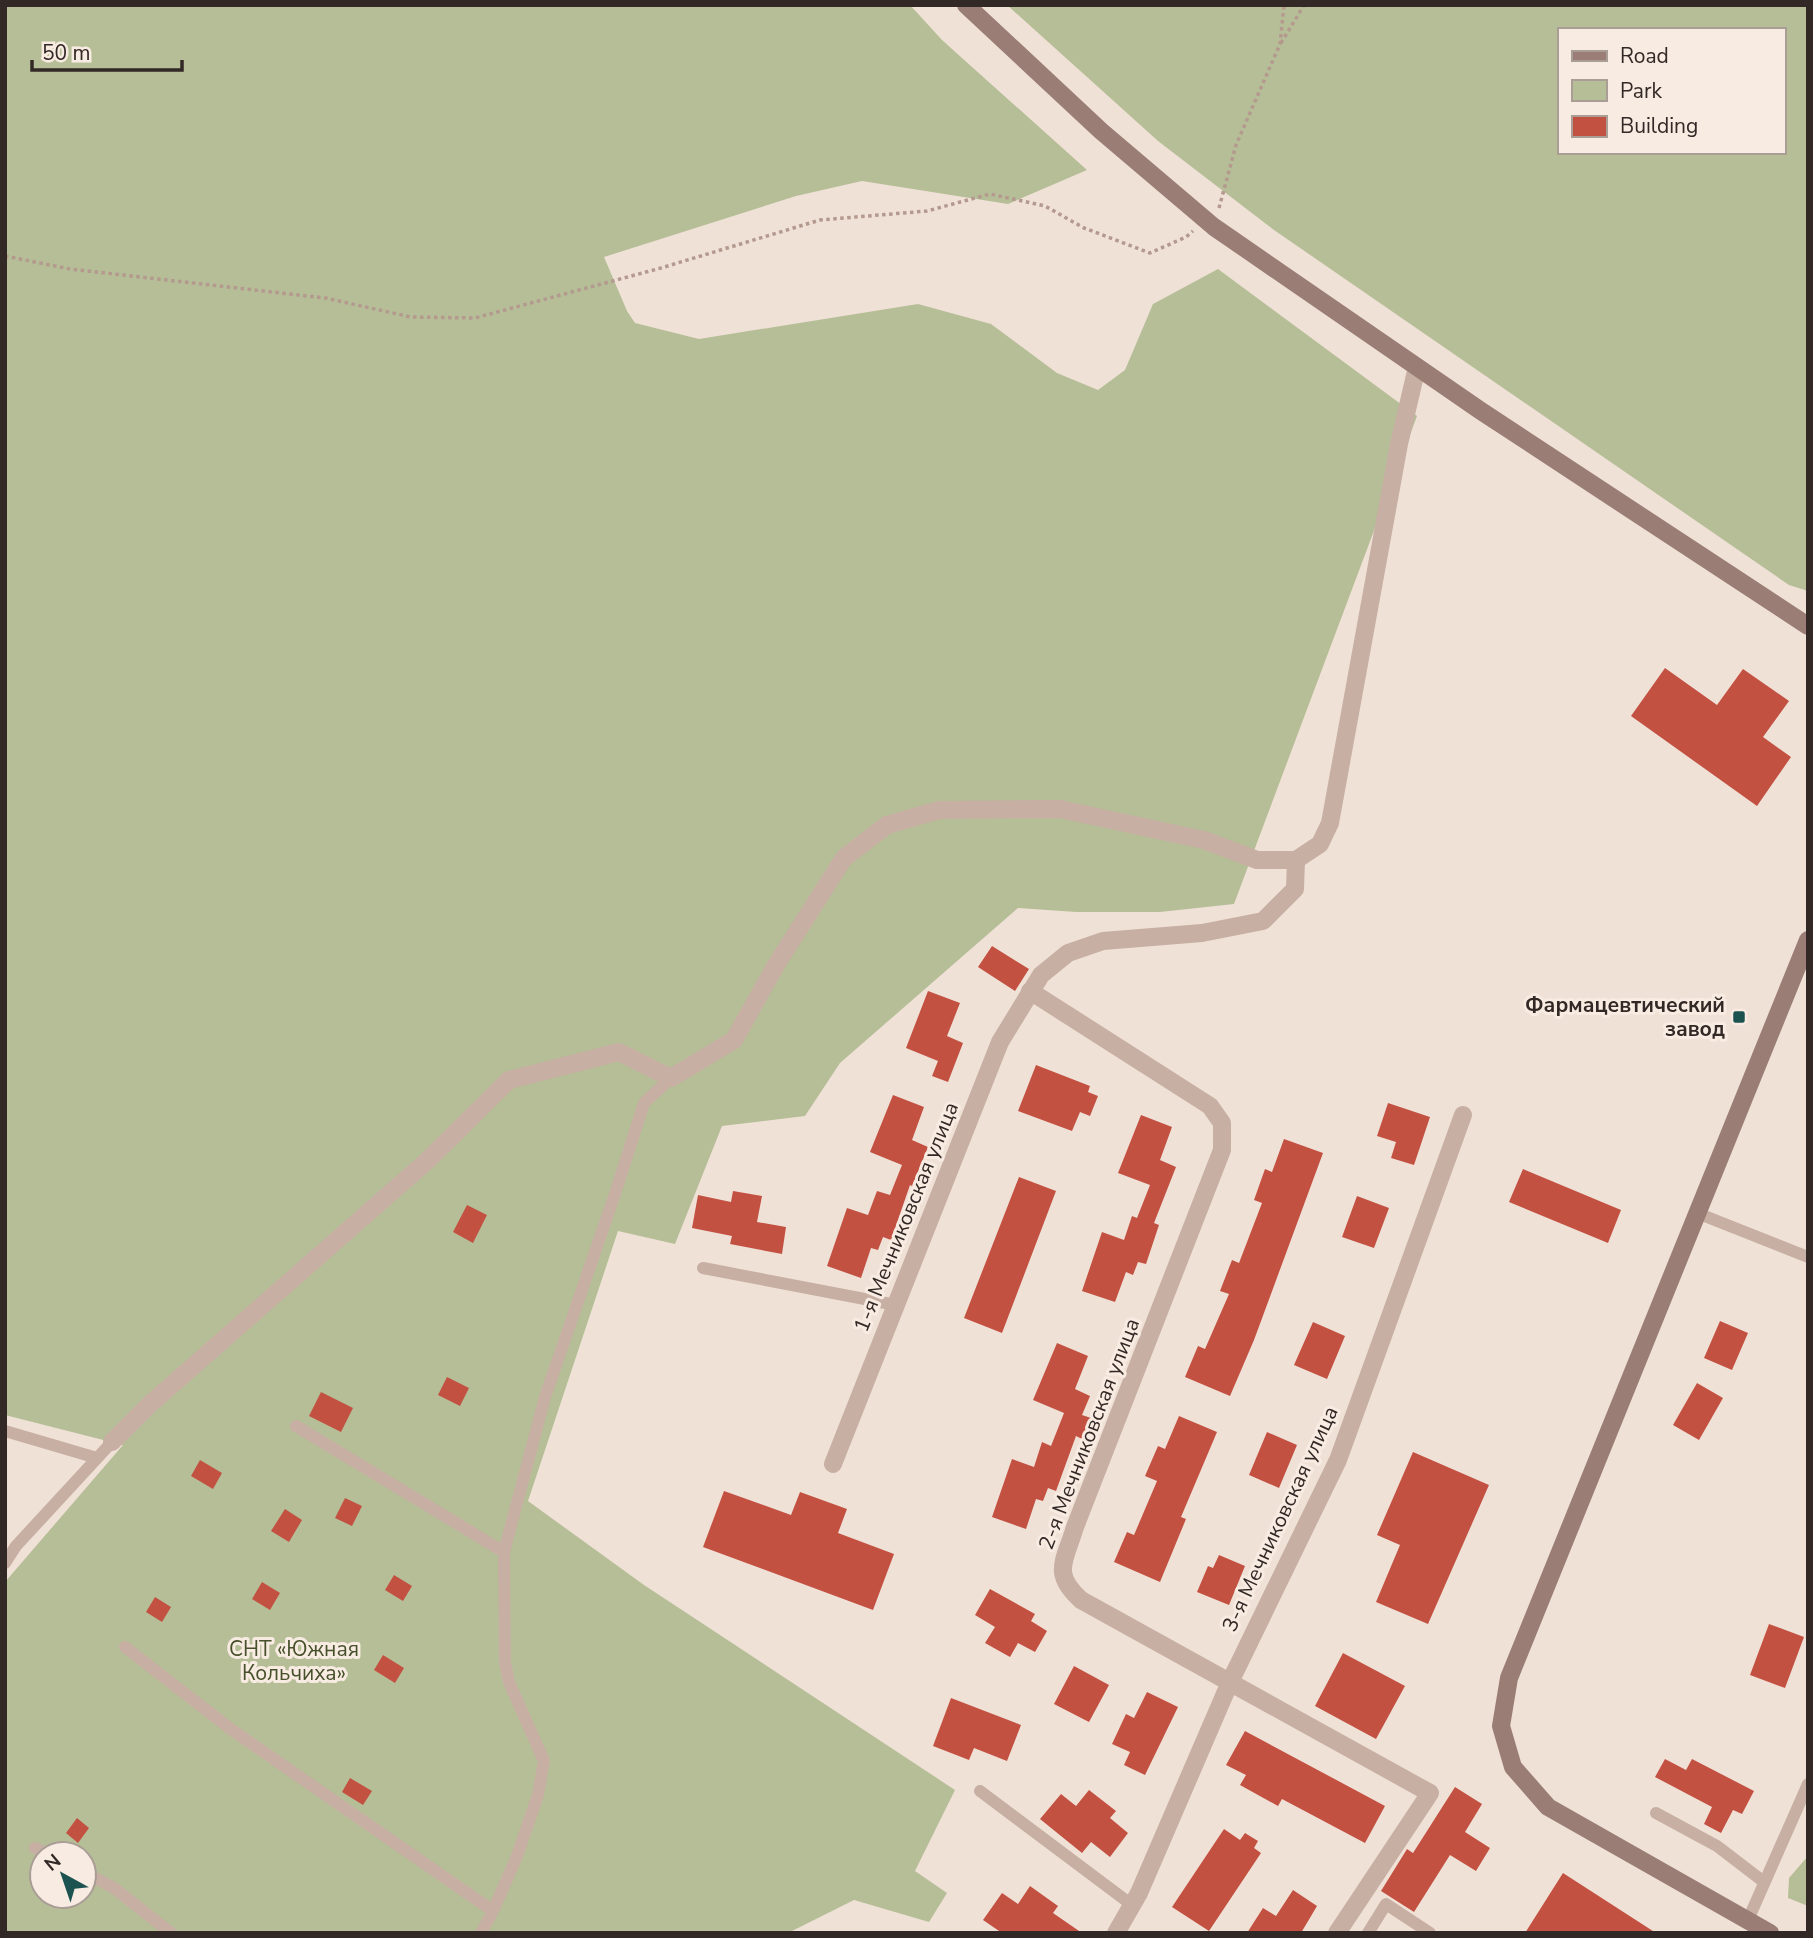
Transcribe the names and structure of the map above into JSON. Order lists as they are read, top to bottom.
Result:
{
  "streets": {
    "street": ["1-я Мечниковская улица", "2-я Мечниковская улица", "3-я Мечниковская улица"]
  },
  "crossings": [
    ["1-я Мечниковская улица", "2-я Мечниковская улица"],
    ["2-я Мечниковская улица", "3-я Мечниковская улица"]
  ],
  "parks": ["СНТ «Южная Кольчиха»"],
  "places": {
    "transit": ["Фармацевтический завод"]
  },
  "legend": ["Road", "Park", "Building"],
  "scale_bar": "50 m",
  "north": "top left"
}
